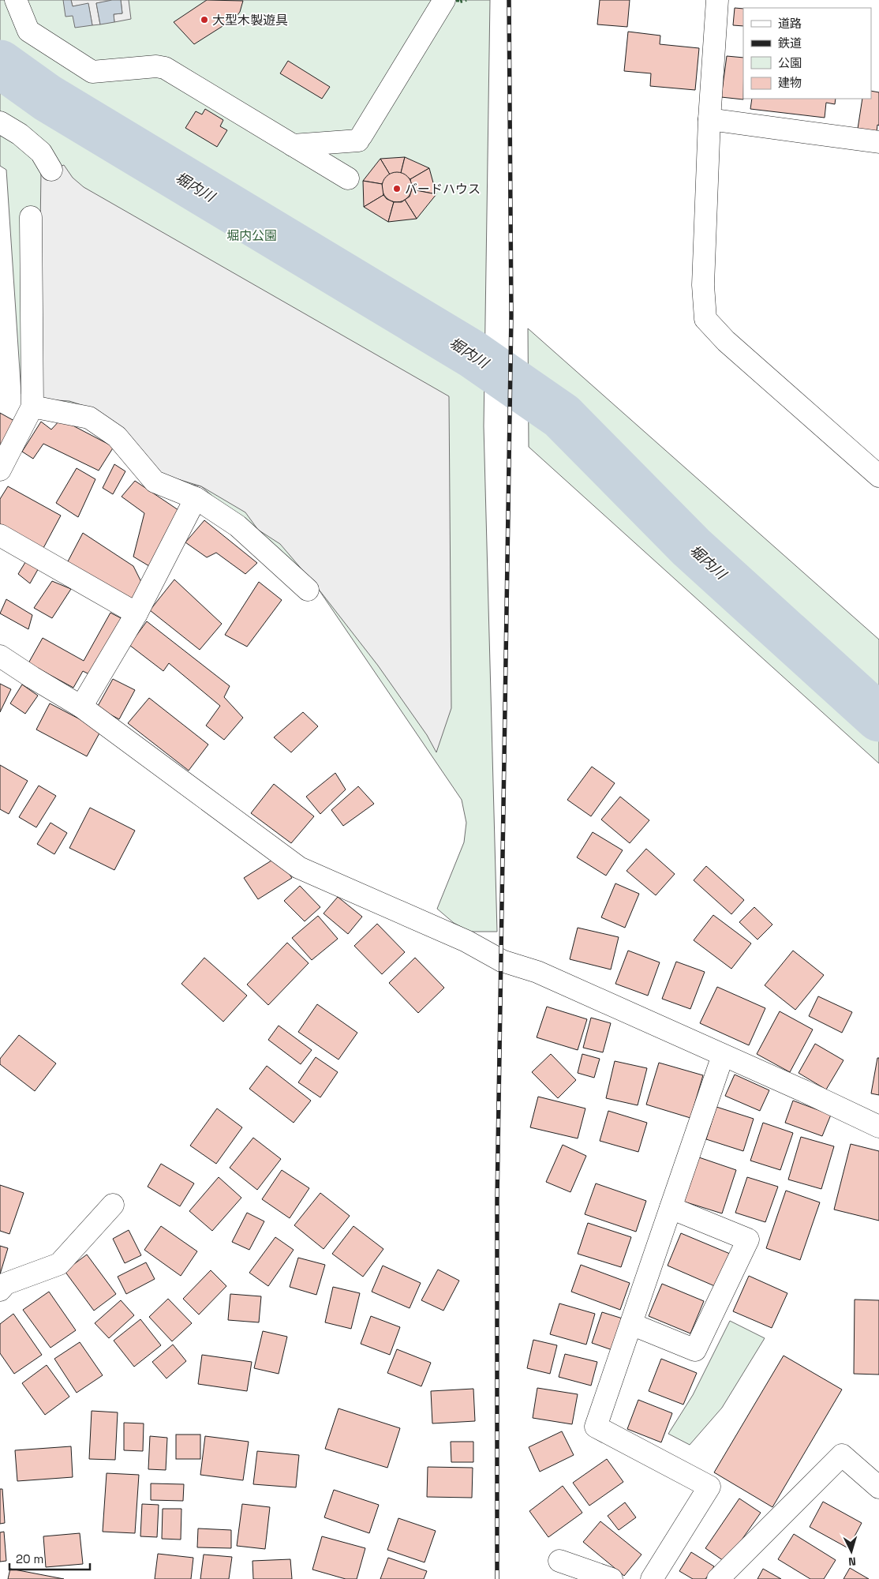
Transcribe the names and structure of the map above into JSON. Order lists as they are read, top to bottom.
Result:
{
  "water": ["堀内川"],
  "parks": ["堀内公園"],
  "places": ["大型木製遊具", "バードハウス"],
  "legend": [
    "道路",
    "鉄道",
    "公園",
    "建物"
  ],
  "scale_bar": "20 m",
  "north": "bottom"
}
